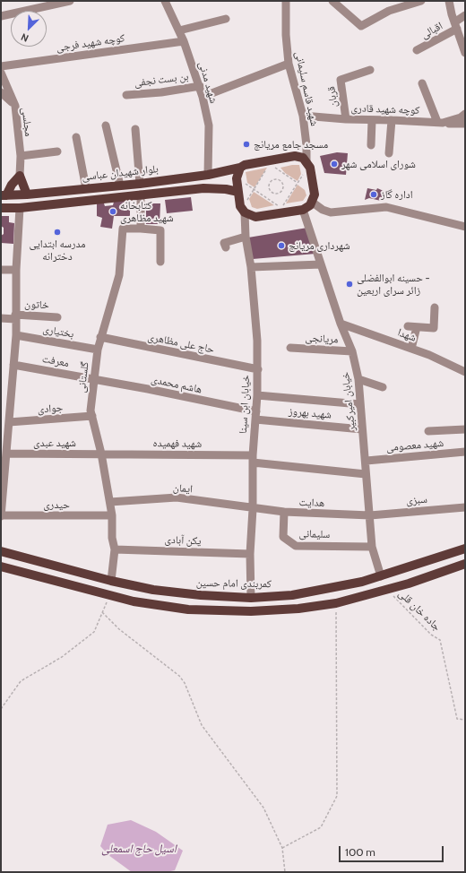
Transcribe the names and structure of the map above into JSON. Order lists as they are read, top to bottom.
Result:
{
  "streets": {
    "main road": ["بلوار شهیدان عباسی", "کمربندی امام حسین"],
    "street": [
      "اقبالی",
      "کوچه شهید فرجی",
      "بن بست نجفی",
      "شهید مدنی",
      "شهید قاسم سلیمانی",
      "قربان",
      "کوچه شهید قادری",
      "مجلسی",
      "خاتون",
      "بختیاری",
      "شهدا",
      "مریانجی",
      "حاج علی مظاهری",
      "معرفت",
      "گلستانی",
      "هاشم محمدی",
      "خیابان امیرکبیر",
      "خیابان ابن سینا",
      "جوادی",
      "شهید بهروز",
      "شهید عبدی",
      "شهید فهمیده",
      "شهید معصومی",
      "ایمان",
      "سبزی",
      "هدایت",
      "حیدری",
      "سلیمانی",
      "یکن آبادی"
    ],
    "path": ["جاده خان قلی"]
  },
  "crossings": [
    ["کوچه شهید فرجی", "شهید مدنی"],
    ["بن بست نجفی", "شهید مدنی"],
    ["شهید مدنی", "بلوار شهیدان عباسی"],
    ["شهید قاسم سلیمانی", "کوچه شهید قادری"],
    ["شهید قاسم سلیمانی", "بلوار شهیدان عباسی"],
    ["قربان", "کوچه شهید قادری"],
    ["بختیاری", "گلستانی"],
    ["شهدا", "خیابان امیرکبیر"],
    ["مریانجی", "خیابان امیرکبیر"],
    ["حاج علی مظاهری", "گلستانی"],
    ["حاج علی مظاهری", "خیابان ابن سینا"],
    ["معرفت", "گلستانی"],
    ["معرفت", "هاشم محمدی"],
    ["گلستانی", "هاشم محمدی"],
    ["گلستانی", "جوادی"],
    ["گلستانی", "شهید عبدی"],
    ["گلستانی", "شهید فهمیده"],
    ["گلستانی", "ایمان"],
    ["گلستانی", "حیدری"],
    ["گلستانی", "یکن آبادی"],
    ["گلستانی", "کمربندی امام حسین"],
    ["هاشم محمدی", "خیابان ابن سینا"],
    ["هاشم محمدی", "شهید بهروز"],
    ["خیابان امیرکبیر", "شهید بهروز"],
    ["خیابان امیرکبیر", "شهید فهمیده"],
    ["خیابان امیرکبیر", "شهید معصومی"],
    ["خیابان امیرکبیر", "سبزی"],
    ["خیابان امیرکبیر", "هدایت"],
    ["خیابان امیرکبیر", "سلیمانی"],
    ["خیابان امیرکبیر", "کمربندی امام حسین"],
    ["خیابان ابن سینا", "شهید بهروز"],
    ["خیابان ابن سینا", "شهید فهمیده"],
    ["خیابان ابن سینا", "ایمان"],
    ["خیابان ابن سینا", "هدایت"],
    ["خیابان ابن سینا", "یکن آبادی"],
    ["خیابان ابن سینا", "کمربندی امام حسین"],
    ["شهید عبدی", "شهید فهمیده"],
    ["ایمان", "هدایت"],
    ["سبزی", "هدایت"],
    ["هدایت", "سلیمانی"]
  ],
  "water": ["اسیل حاج اسمعلی"],
  "places": [
    "مسجد جامع مریانج",
    "شورای اسلامی شهر",
    "اداره گاز",
    "کتابخانه شهید مظاهری",
    "مدرسه ابتدایی دخترانه",
    "شهرداری مریانج",
    "حسینه ابوالفضلی - زائر سرای اربعین"
  ],
  "scale_bar": "100 m",
  "north": "bottom left"
}
